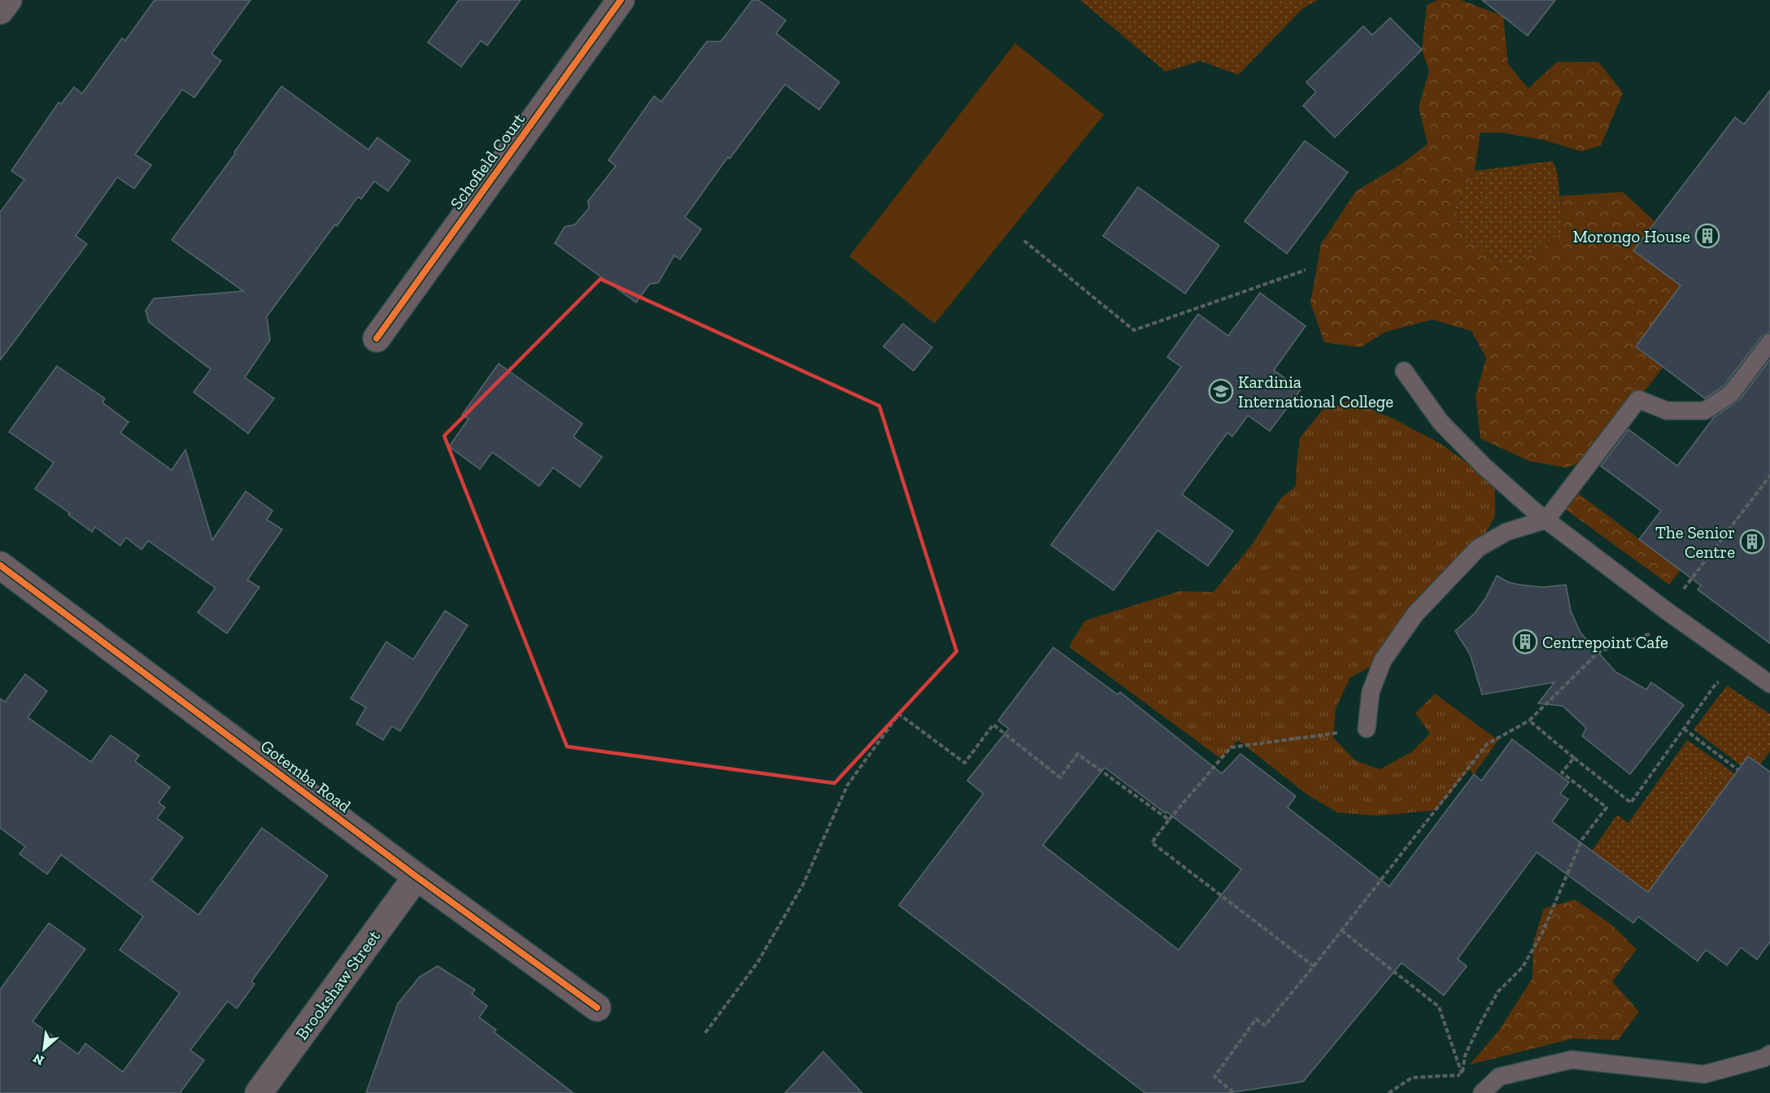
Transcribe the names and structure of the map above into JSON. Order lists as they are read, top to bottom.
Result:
{
  "streets": {
    "street": ["Schofield Court", "Gotemba Road", "Brookshaw Street"]
  },
  "crossings": [
    ["Gotemba Road", "Brookshaw Street"]
  ],
  "places": {
    "building": ["Morongo House", "The Senior Centre", "Centrepoint Cafe"],
    "school or university": ["Kardinia International College"]
  },
  "north": "bottom left"
}
